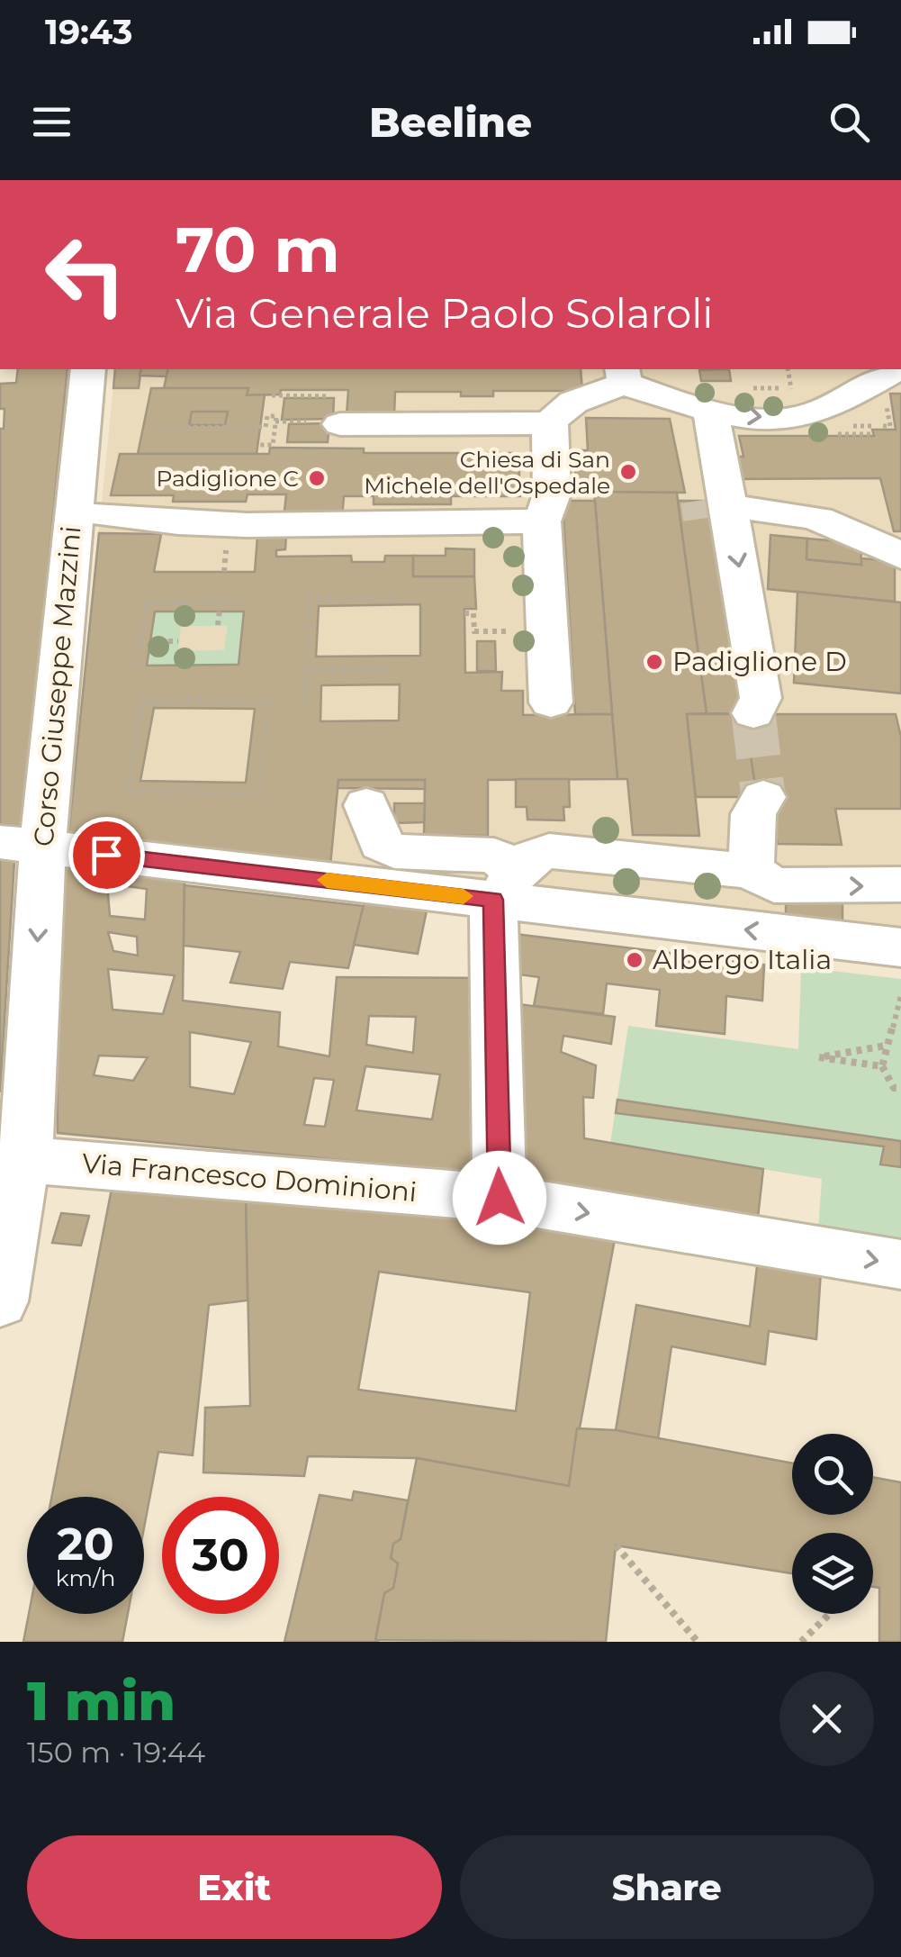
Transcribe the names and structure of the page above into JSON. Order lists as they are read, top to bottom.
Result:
{
  "streets": {
    "street": ["Corso Giuseppe Mazzini", "Via Francesco Dominioni"]
  },
  "crossings": [
    ["Corso Giuseppe Mazzini", "Via Francesco Dominioni"]
  ],
  "places": [
    "Chiesa di San Michele dell'Ospedale",
    "Padiglione C",
    "Padiglione D",
    "Albergo Italia"
  ],
  "page": {
    "status": "19:43",
    "header": "Beeline",
    "turn": ["70 m", "Via Generale Paolo Solaroli"],
    "speed": "20 km/h",
    "limit": "30",
    "heading": ["1 min", "150 m · 19:44"],
    "buttons": ["Exit", "Share"]
  }
}
